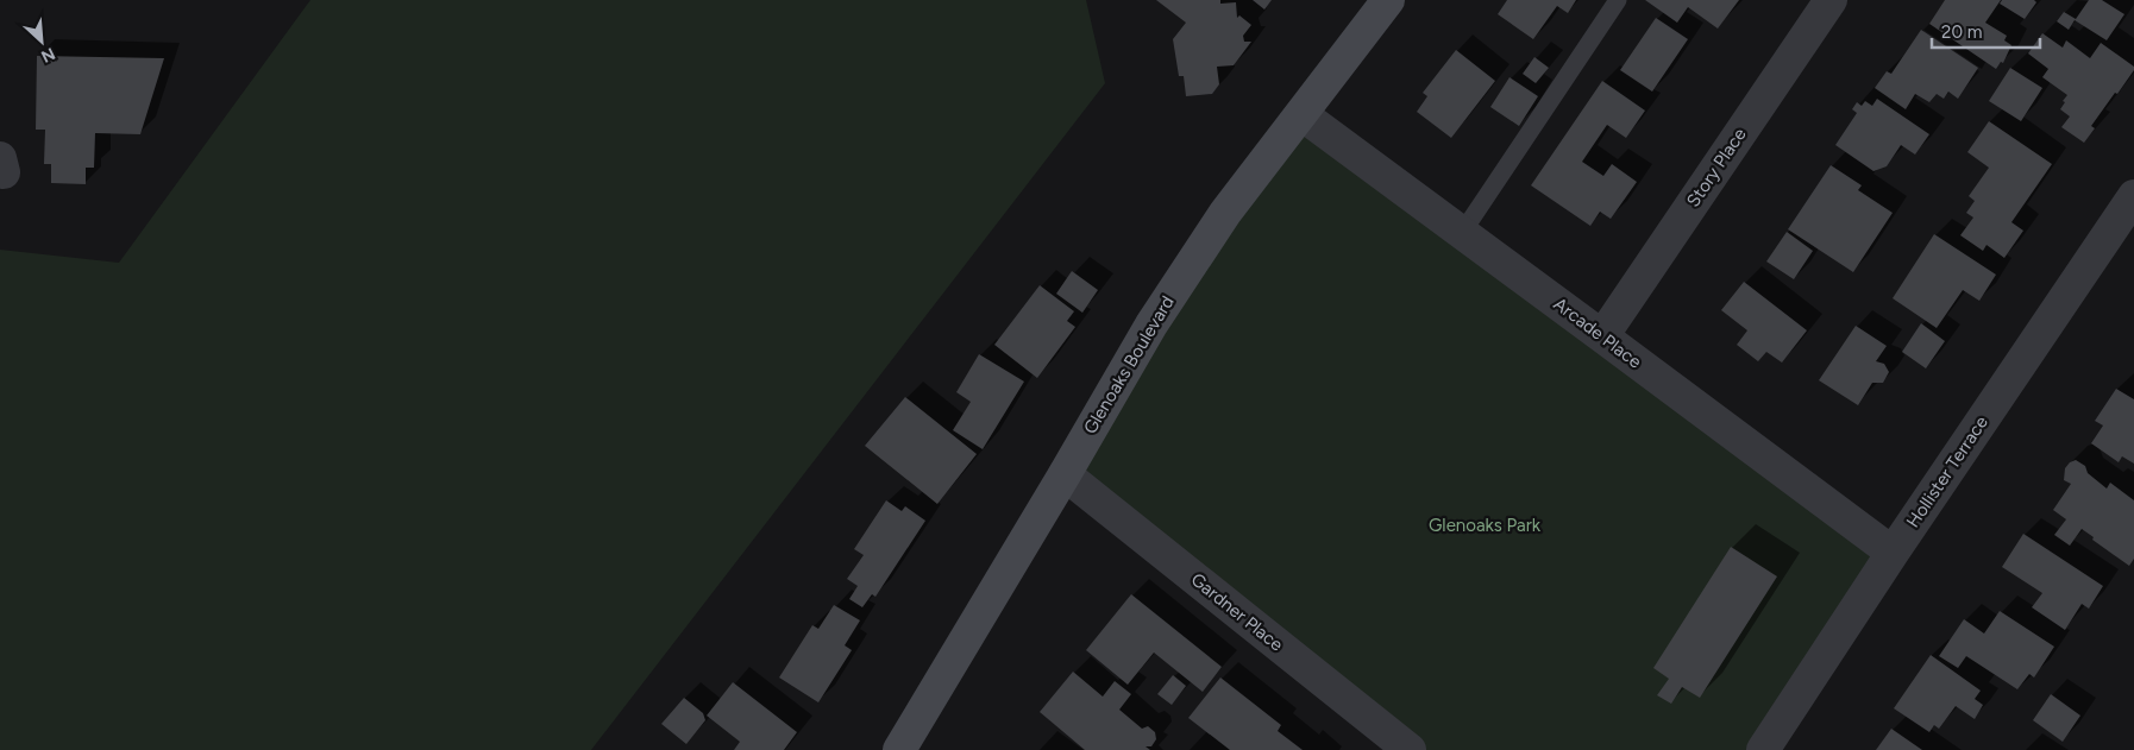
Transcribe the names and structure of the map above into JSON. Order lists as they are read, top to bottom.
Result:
{
  "streets": {
    "street": [
      "Story Place",
      "Arcade Place",
      "Glenoaks Boulevard",
      "Hollister Terrace",
      "Gardner Place"
    ]
  },
  "crossings": [
    ["Story Place", "Arcade Place"],
    ["Arcade Place", "Glenoaks Boulevard"],
    ["Arcade Place", "Hollister Terrace"],
    ["Glenoaks Boulevard", "Gardner Place"]
  ],
  "parks": ["Glenoaks Park"],
  "scale_bar": "20 m",
  "north": "bottom right"
}
